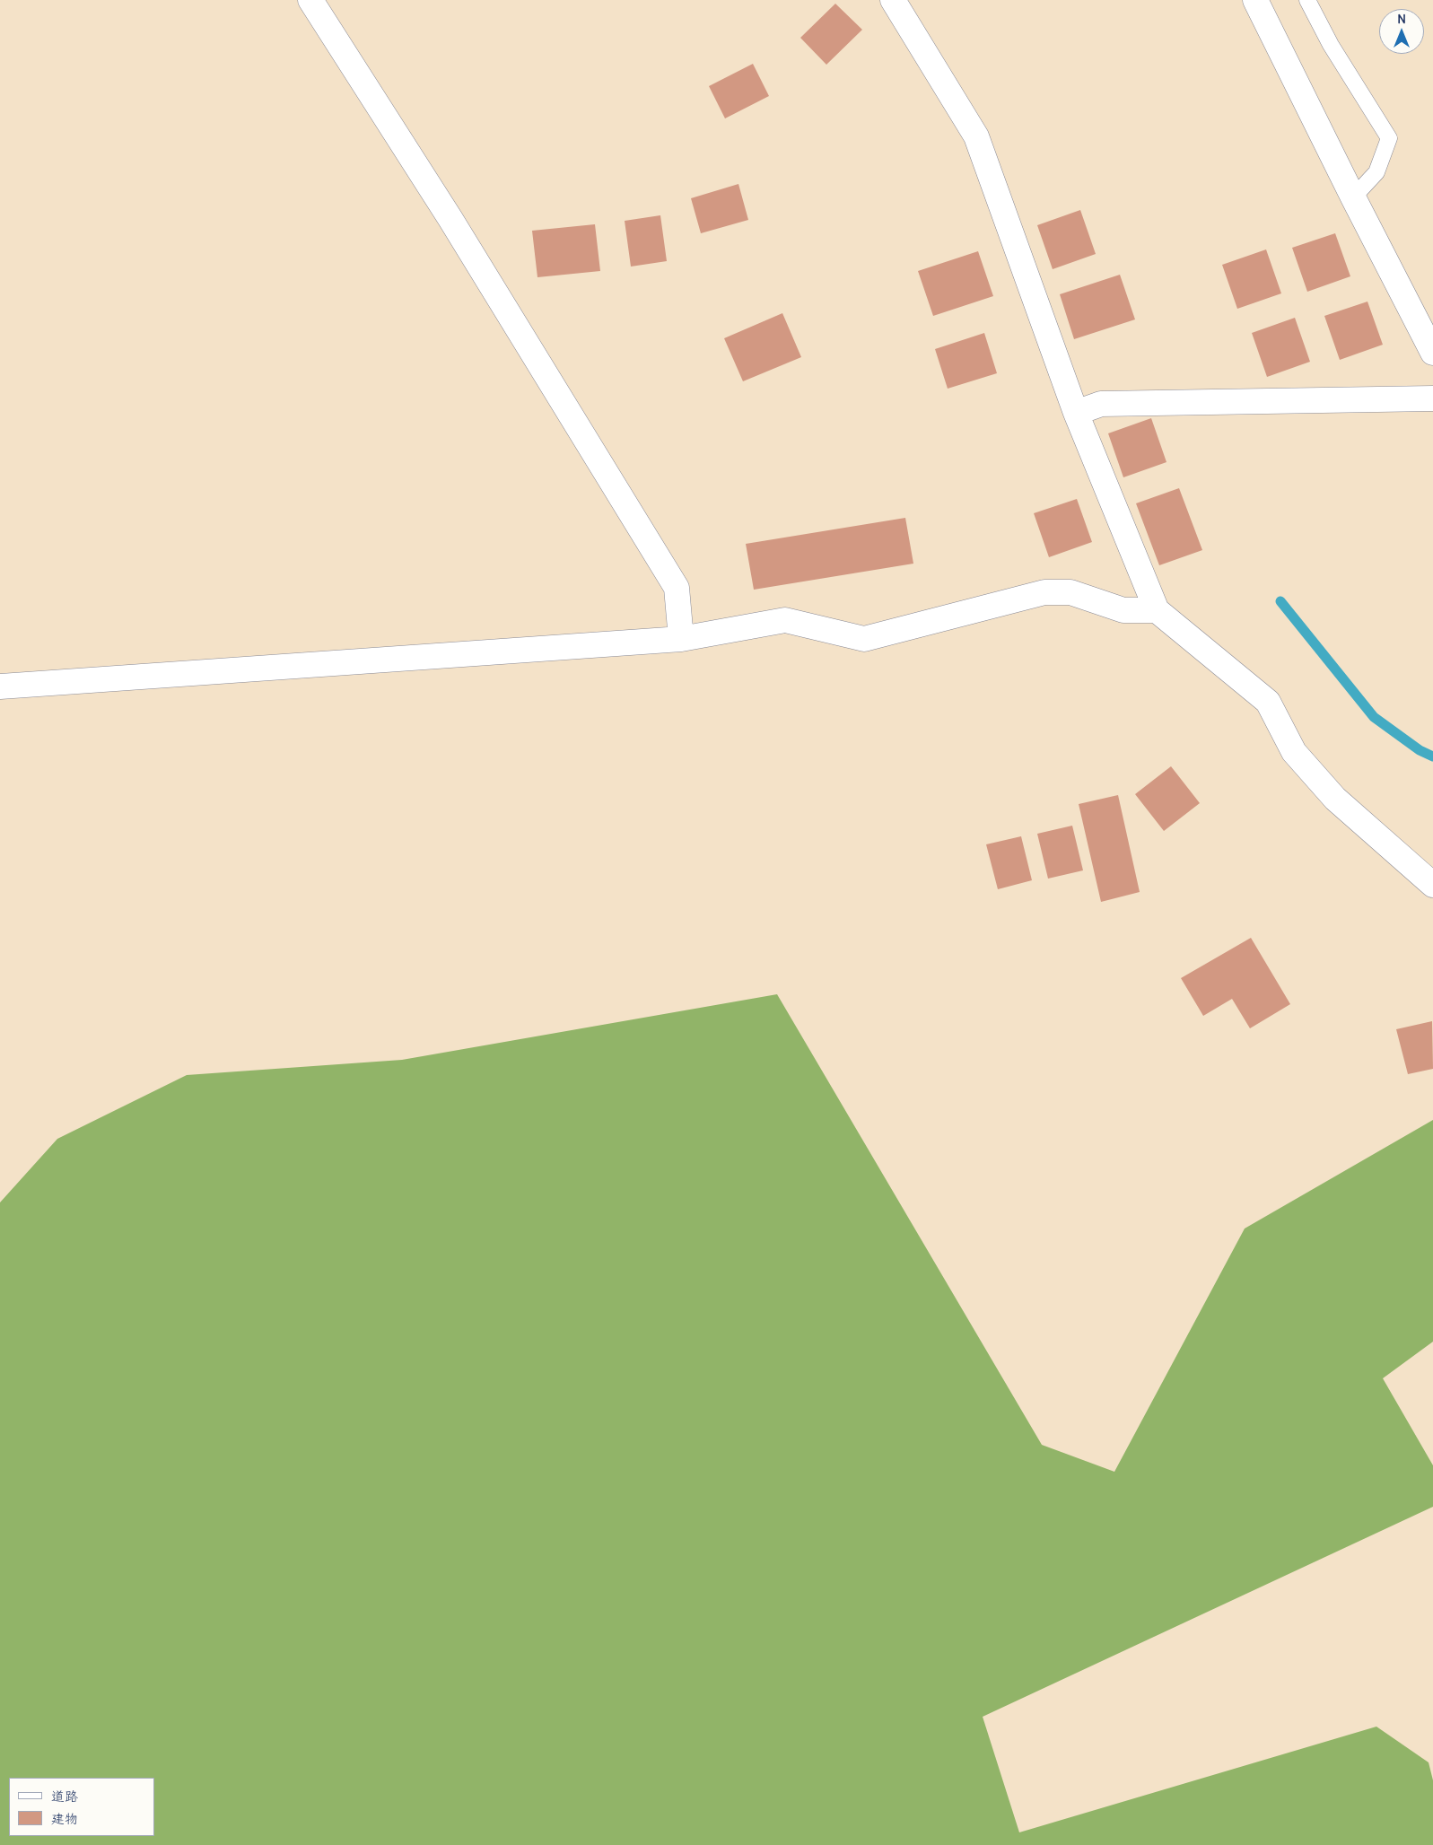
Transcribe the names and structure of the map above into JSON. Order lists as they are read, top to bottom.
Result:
{
  "legend": ["道路", "建物"],
  "north": "top"
}
